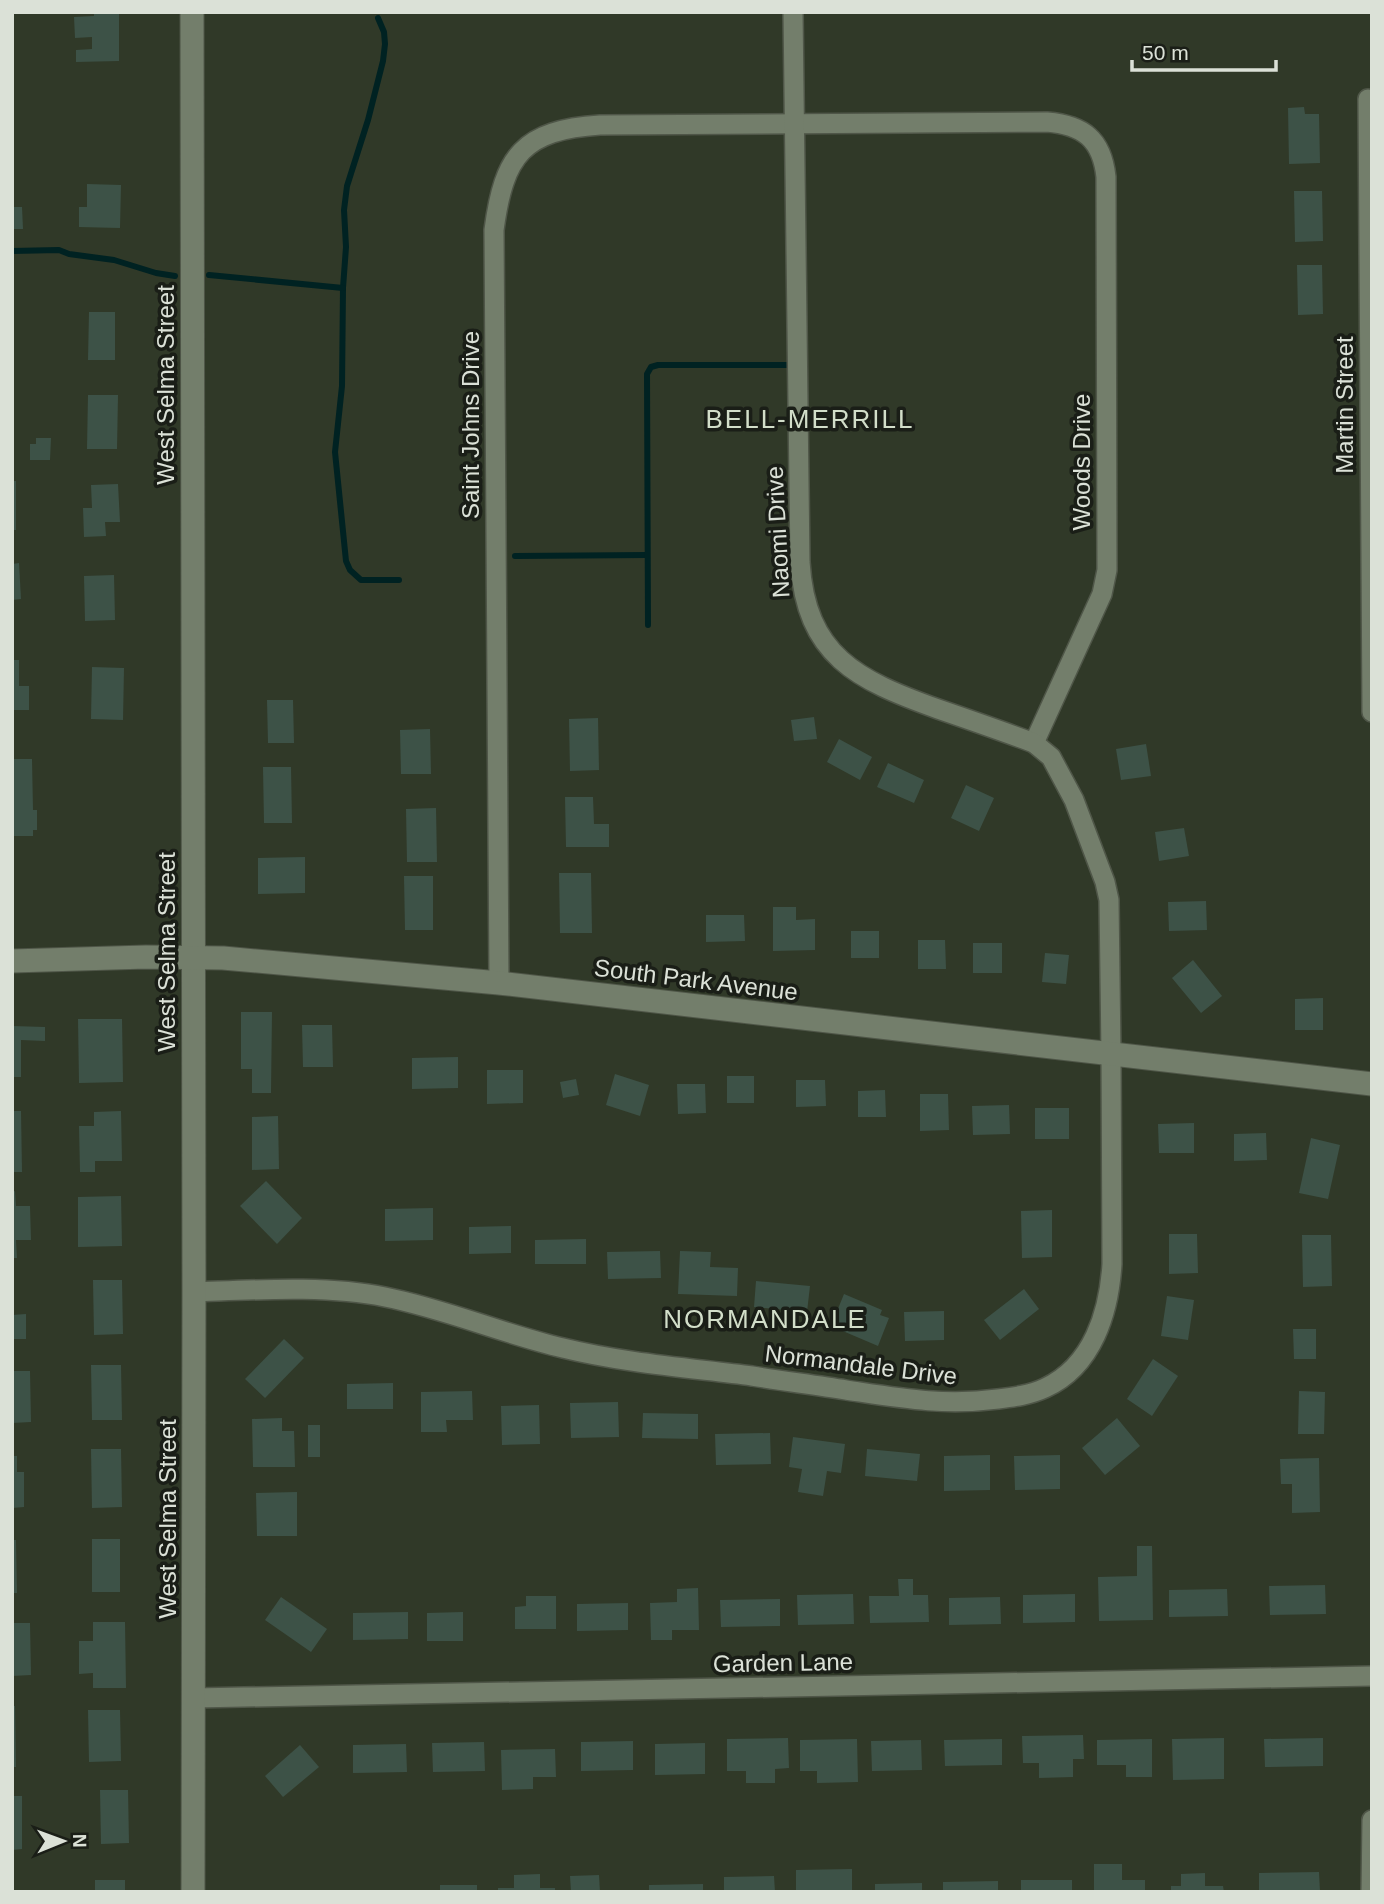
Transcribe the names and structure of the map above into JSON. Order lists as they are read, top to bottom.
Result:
{
  "streets": {
    "street": [
      "West Selma Street",
      "Martin Street",
      "Saint Johns Drive",
      "Woods Drive",
      "Naomi Drive",
      "South Park Avenue",
      "Normandale Drive",
      "Garden Lane"
    ]
  },
  "crossings": [
    ["West Selma Street", "South Park Avenue"],
    ["West Selma Street", "Normandale Drive"],
    ["West Selma Street", "Garden Lane"],
    ["Saint Johns Drive", "Woods Drive"],
    ["Saint Johns Drive", "Naomi Drive"],
    ["Saint Johns Drive", "South Park Avenue"],
    ["Woods Drive", "Naomi Drive"],
    ["South Park Avenue", "Normandale Drive"]
  ],
  "districts": ["BELL-MERRILL", "NORMANDALE"],
  "scale_bar": "50 m",
  "north": "right"
}
